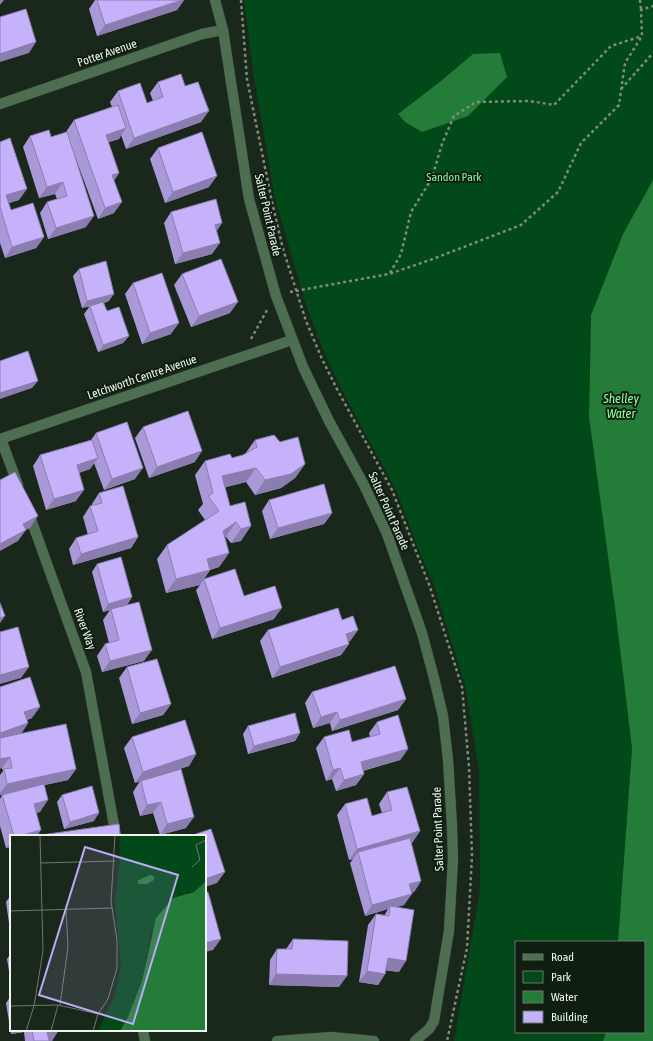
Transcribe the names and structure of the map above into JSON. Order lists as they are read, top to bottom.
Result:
{
  "streets": {
    "street": [
      "Potter Avenue",
      "Salter Point Parade",
      "Letchworth Centre Avenue",
      "River Way"
    ]
  },
  "crossings": [
    ["Potter Avenue", "Salter Point Parade"],
    ["Salter Point Parade", "Letchworth Centre Avenue"],
    ["Letchworth Centre Avenue", "River Way"]
  ],
  "water": ["Shelley Water"],
  "parks": ["Sandon Park"],
  "legend": [
    "Road",
    "Park",
    "Water",
    "Building"
  ]
}
